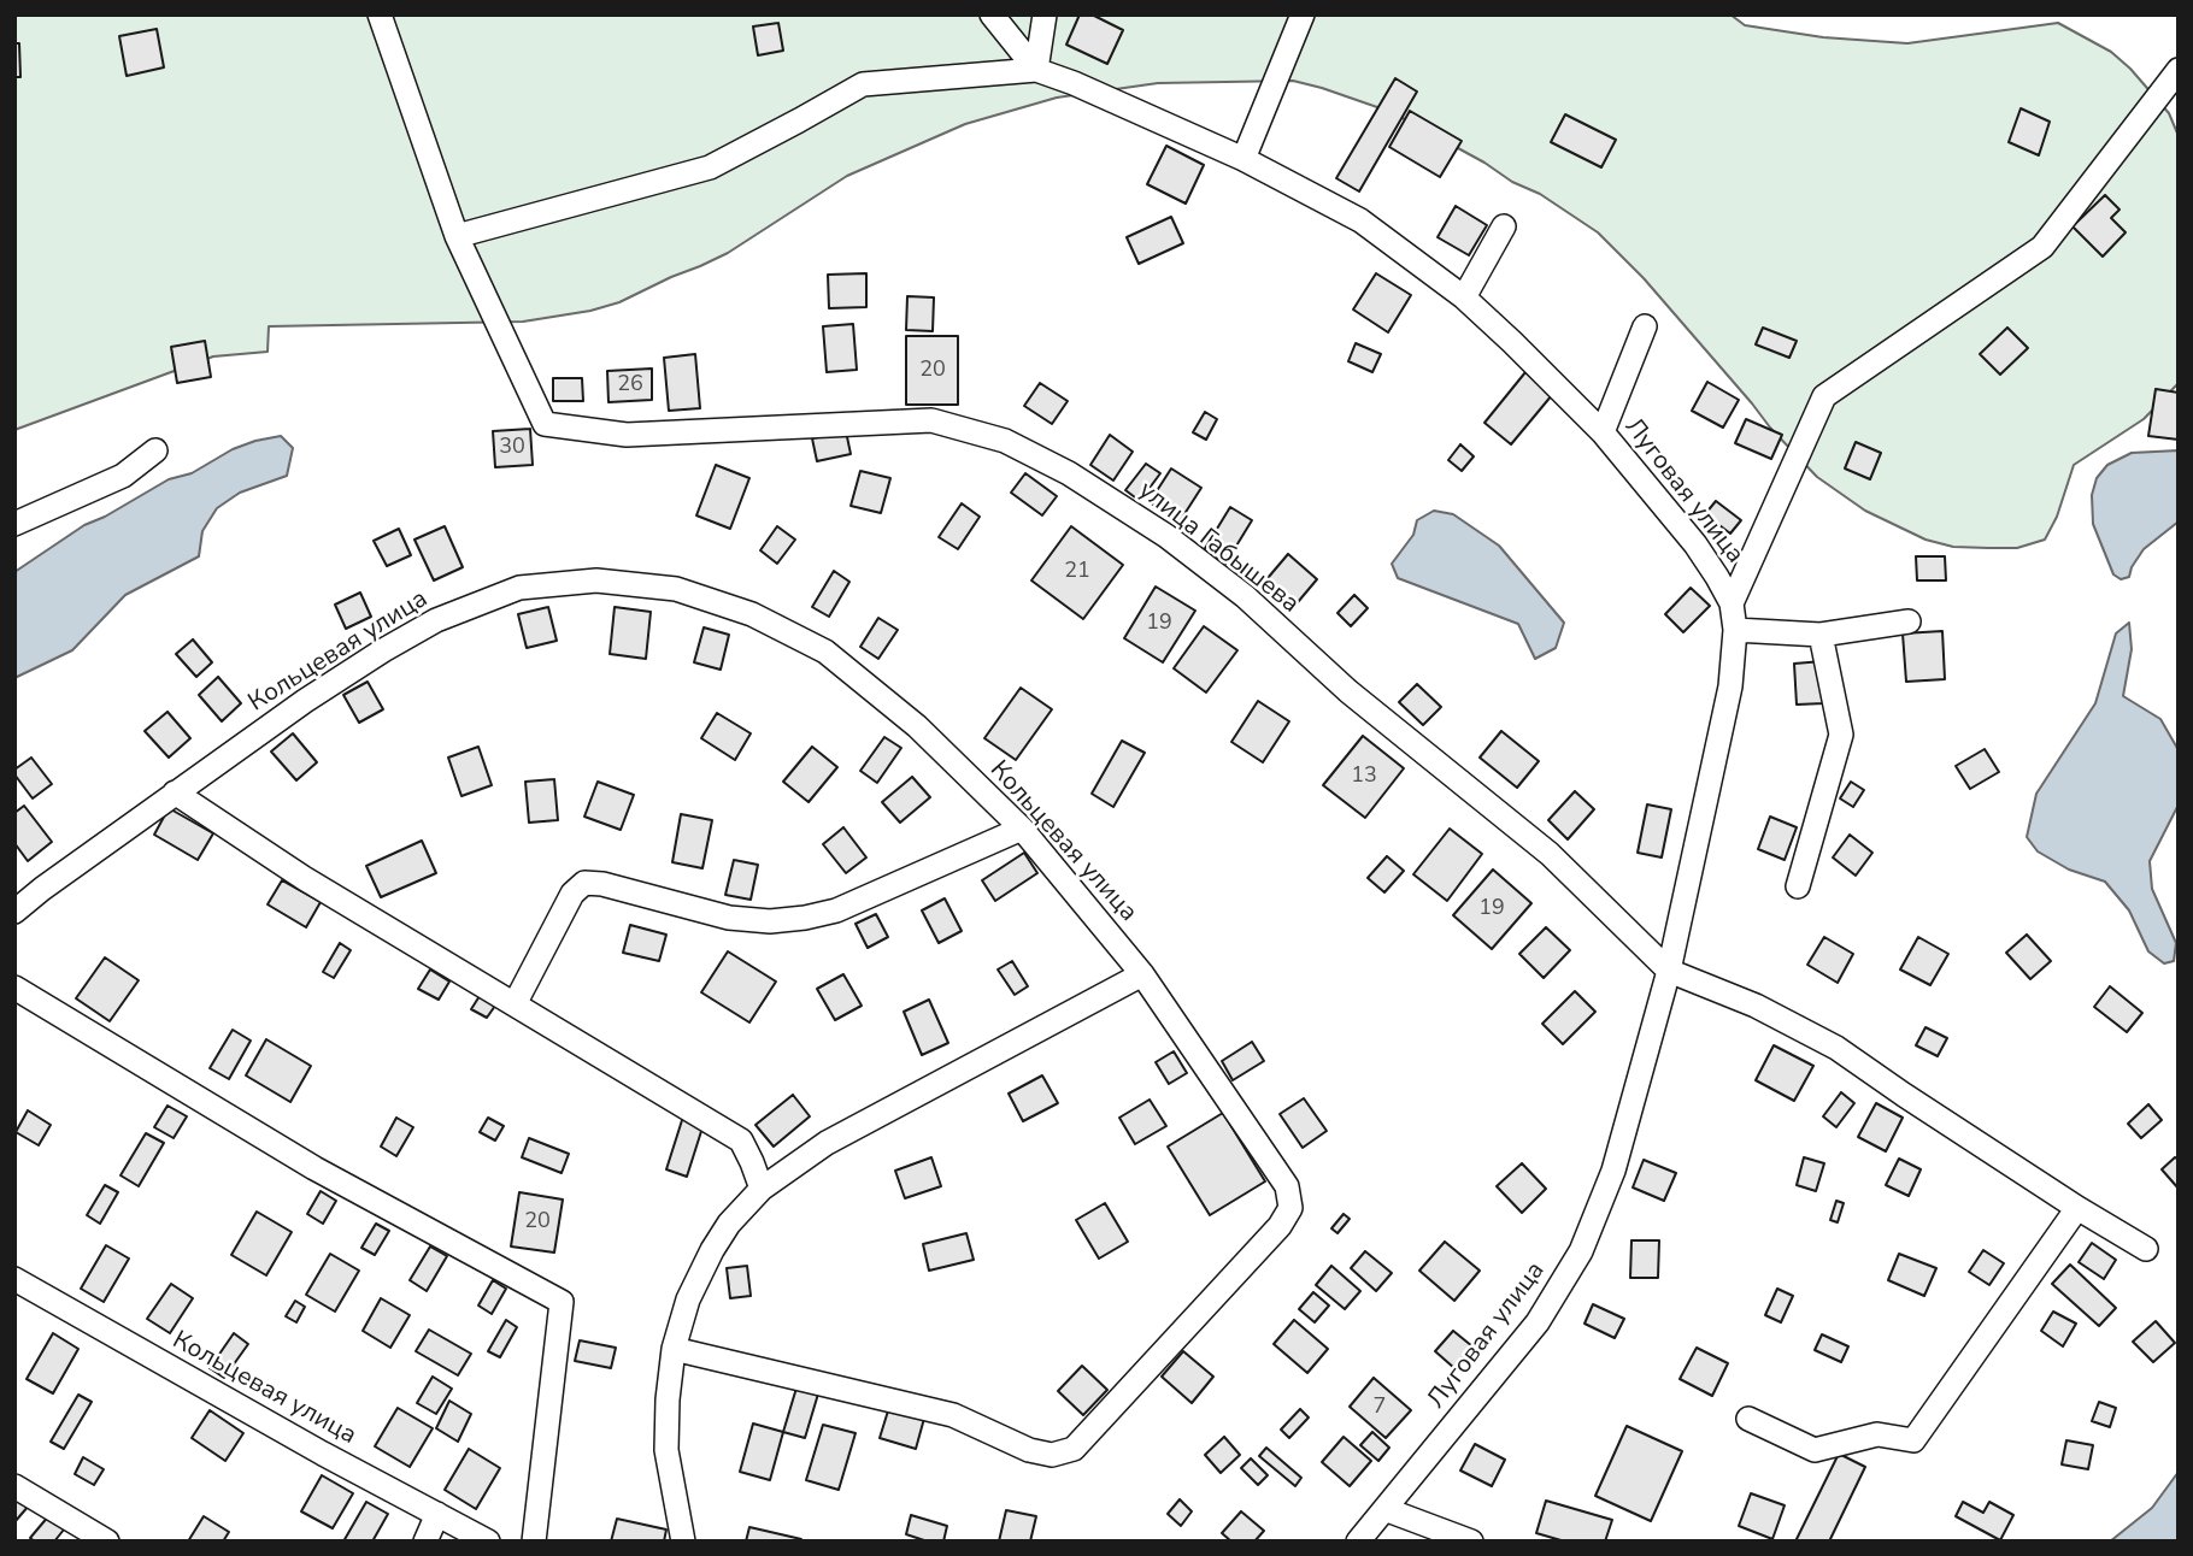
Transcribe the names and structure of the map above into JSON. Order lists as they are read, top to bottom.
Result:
{
  "streets": {
    "street": ["Луговая улица", "улица Габышева", "Кольцевая улица"]
  },
  "crossings": [
    ["Луговая улица", "улица Габышева"]
  ],
  "house_numbers": [
    "20",
    "26",
    "30",
    "21",
    "19",
    "13",
    "19",
    "20",
    "7"
  ]
}
